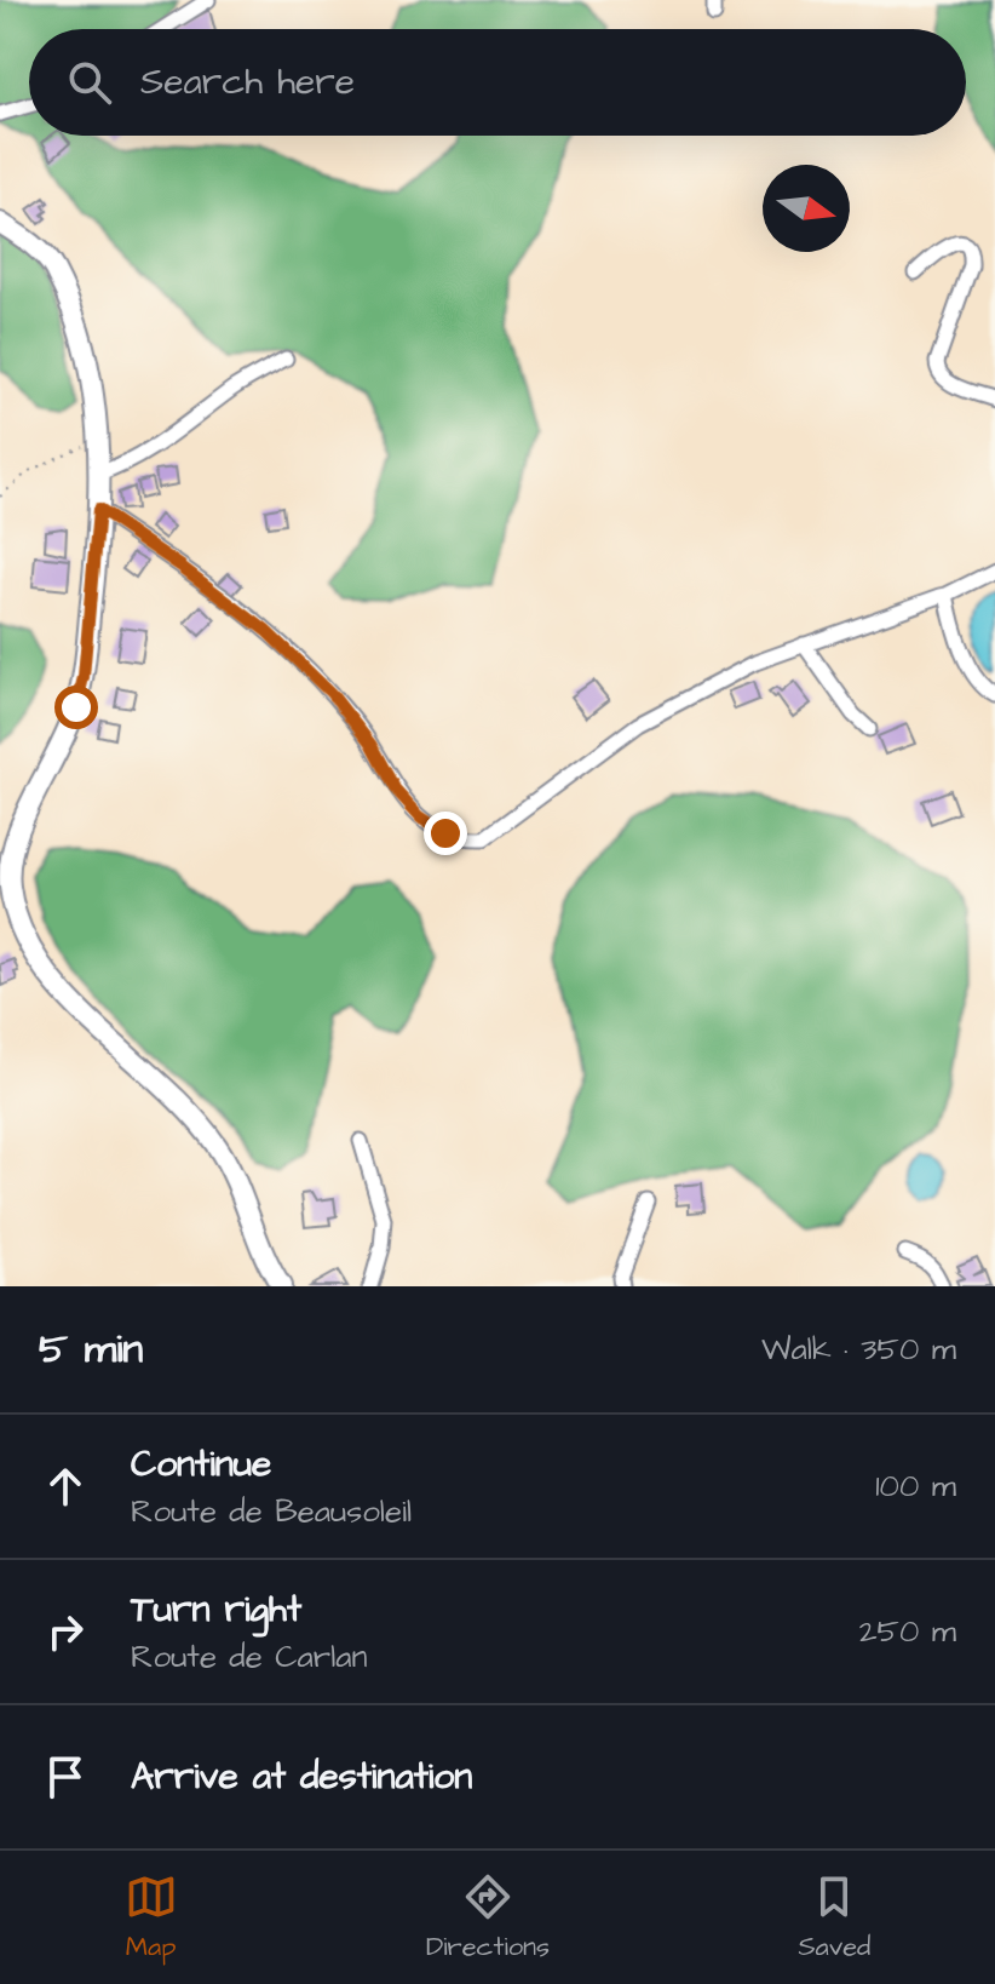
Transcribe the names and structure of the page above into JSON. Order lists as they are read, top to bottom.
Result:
{
  "north": "right",
  "page": {
    "search": "Search here",
    "heading": ["5 min", "Walk · 350 m"],
    "list": [
      ["Continue", "Route de Beausoleil", "100 m"],
      ["Turn right", "Route de Carlan", "250 m"],
      "Arrive at destination"
    ],
    "nav": ["Map", "Directions", "Saved"]
  }
}
